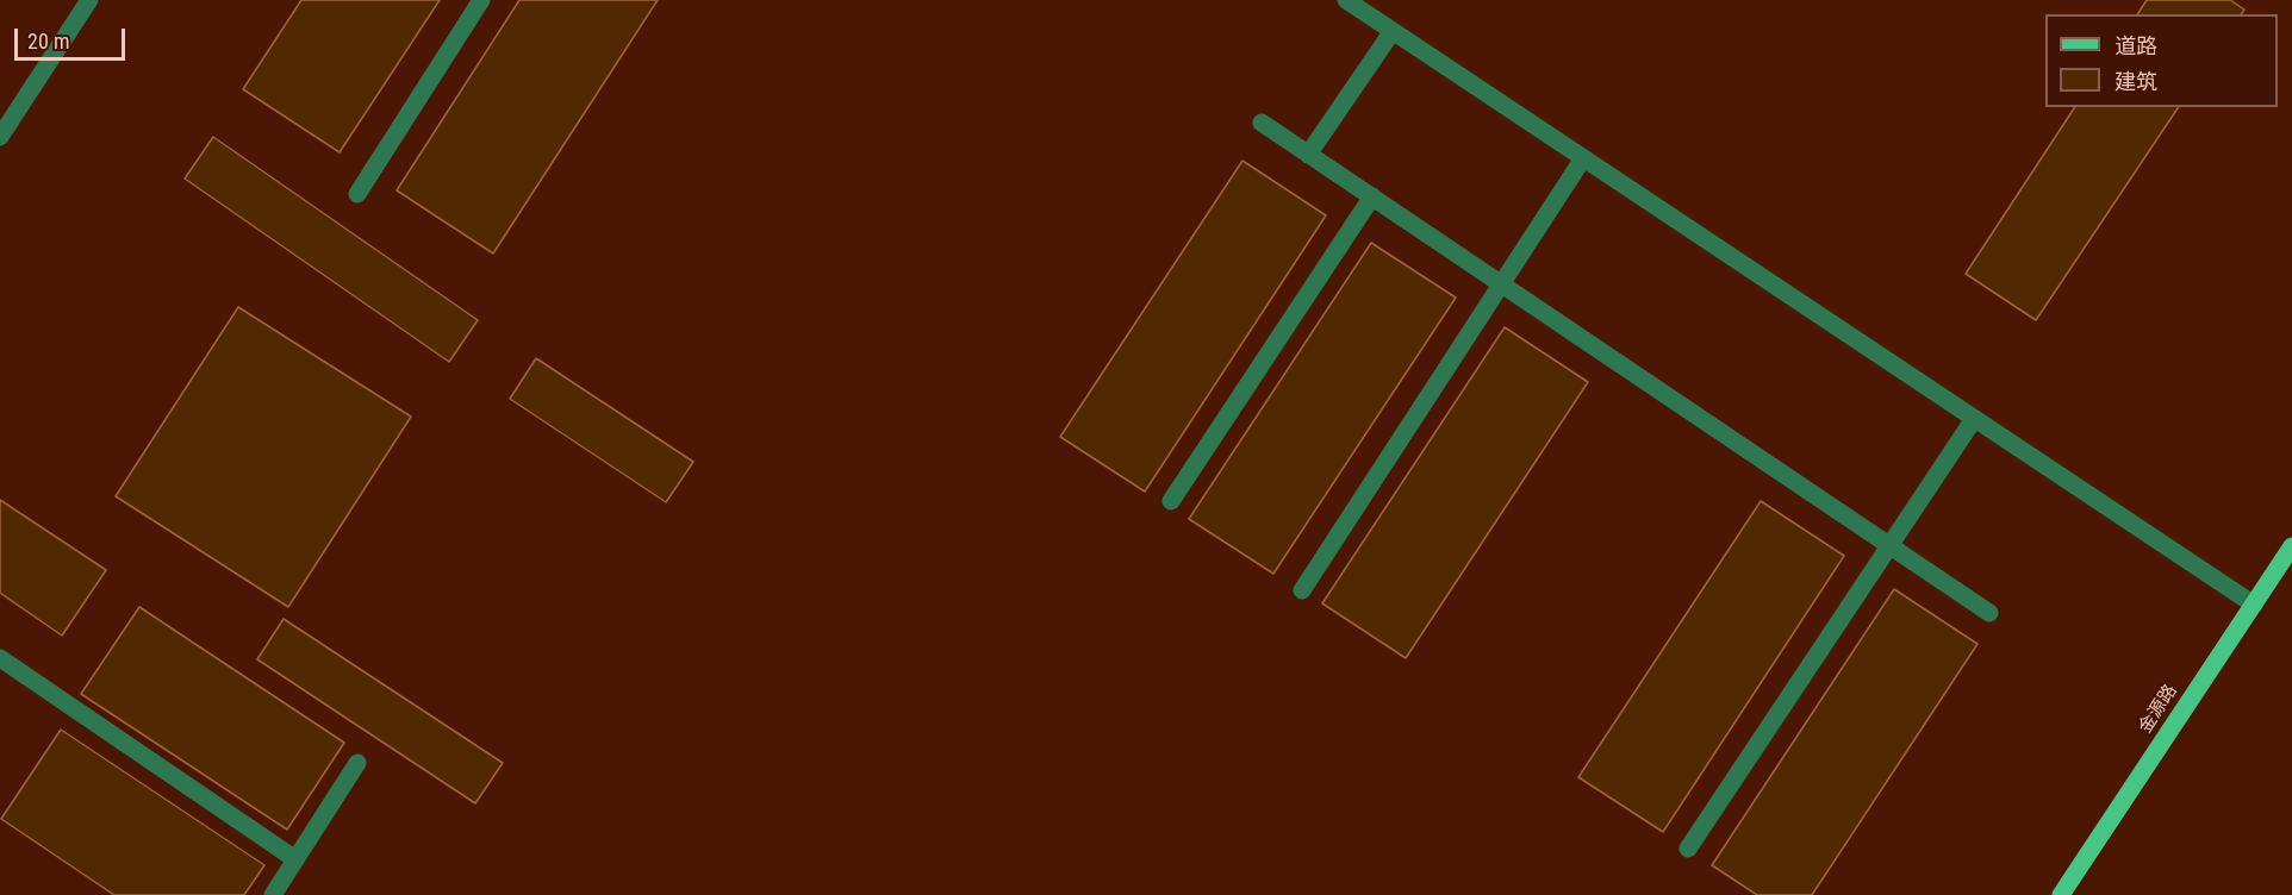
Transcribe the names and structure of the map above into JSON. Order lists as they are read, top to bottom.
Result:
{
  "streets": {
    "main road": ["金源路"]
  },
  "legend": ["道路", "建筑"],
  "scale_bar": "20 m"
}
